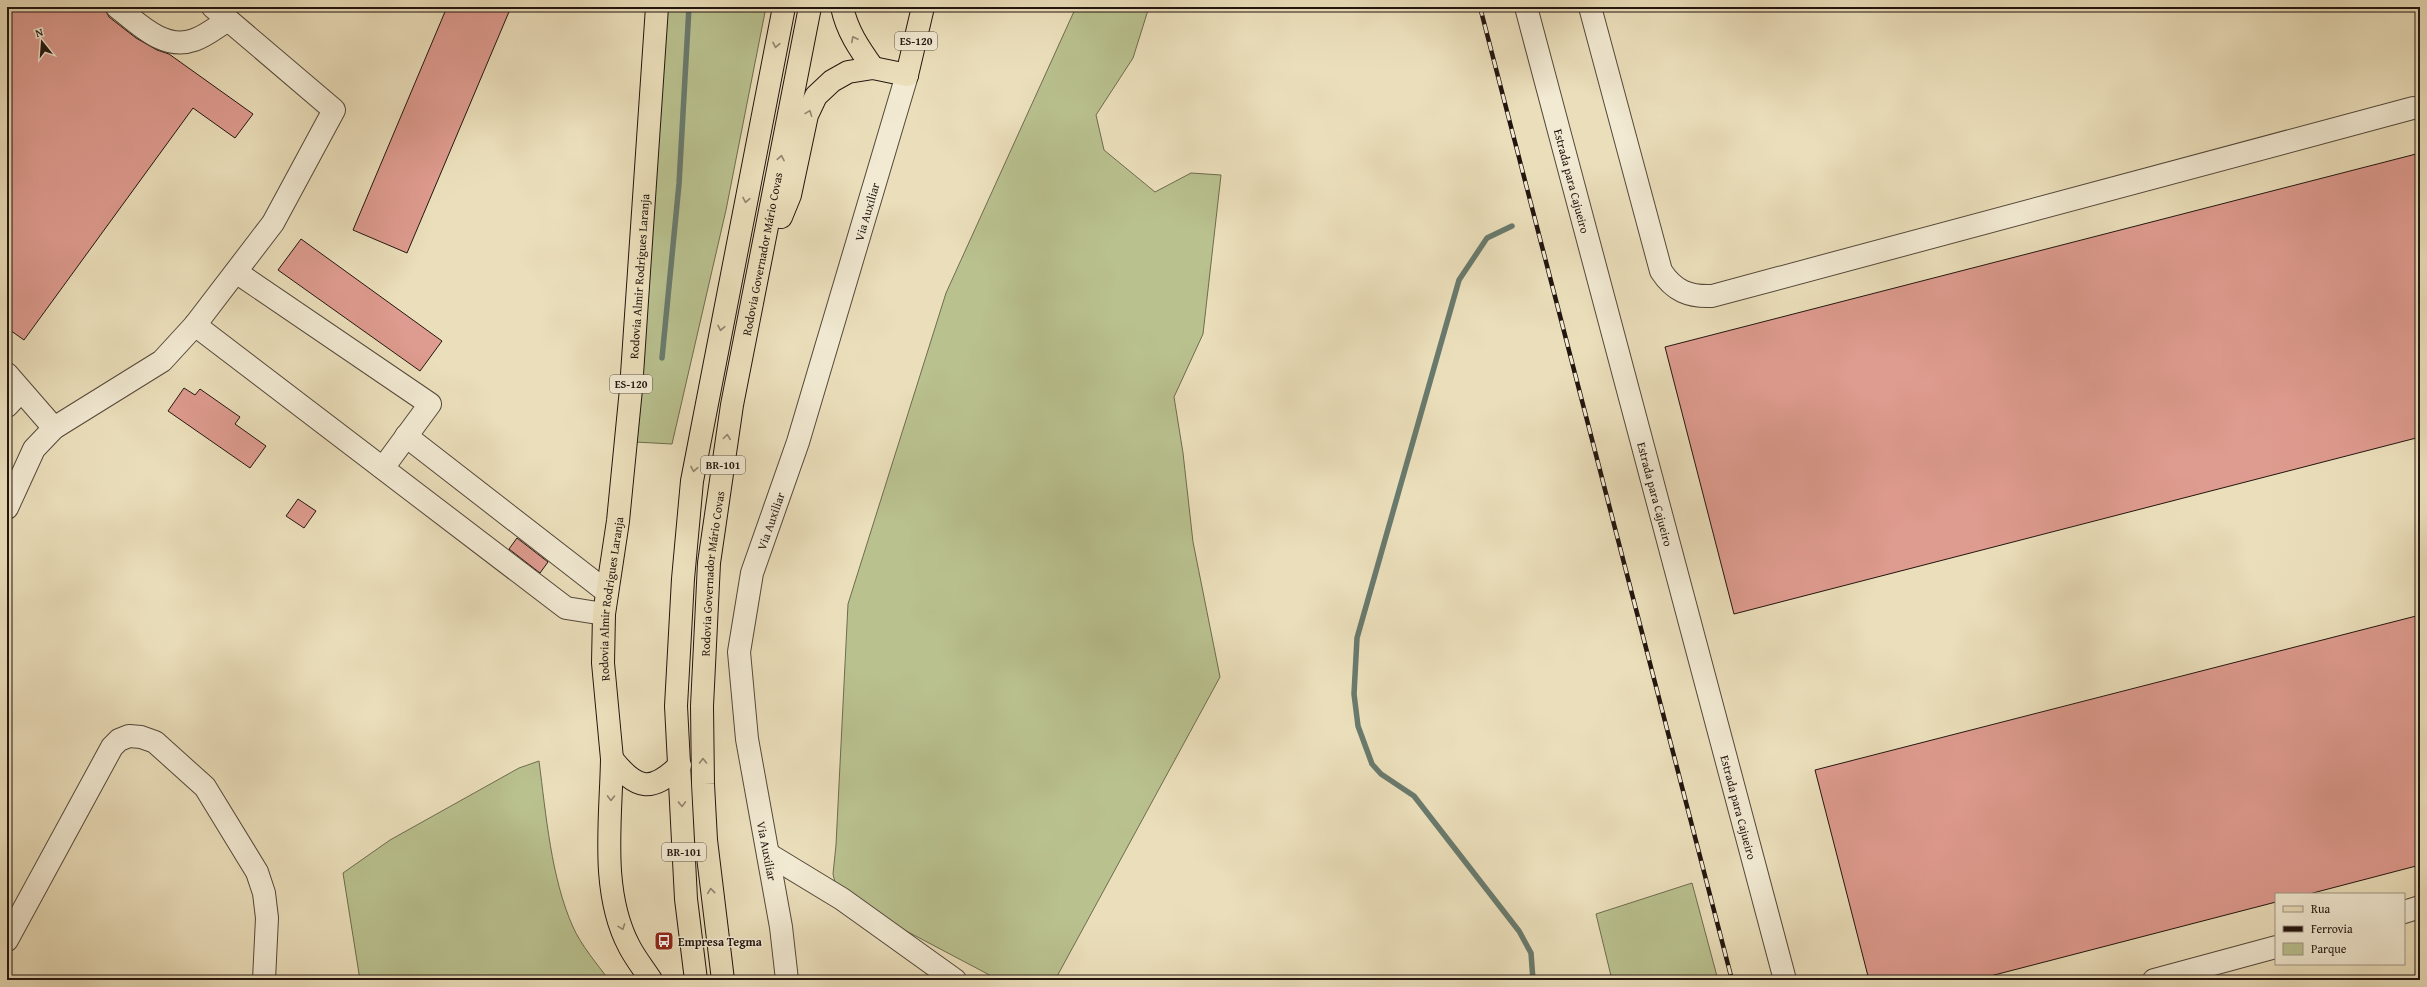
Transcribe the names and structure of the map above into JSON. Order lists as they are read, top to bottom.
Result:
{
  "streets": {
    "main road": [
      "ES-120",
      "Rodovia Governador Mário Covas",
      "Rodovia Almir Rodrigues Laranja",
      "BR-101"
    ],
    "street": ["Estrada para Cajueiro", "Via Auxiliar"]
  },
  "crossings": [
    ["ES-120", "Via Auxiliar"]
  ],
  "places": {
    "bus stop": ["Empresa Tegma"]
  },
  "legend": ["Rua", "Ferrovia", "Parque"],
  "north": "top"
}
